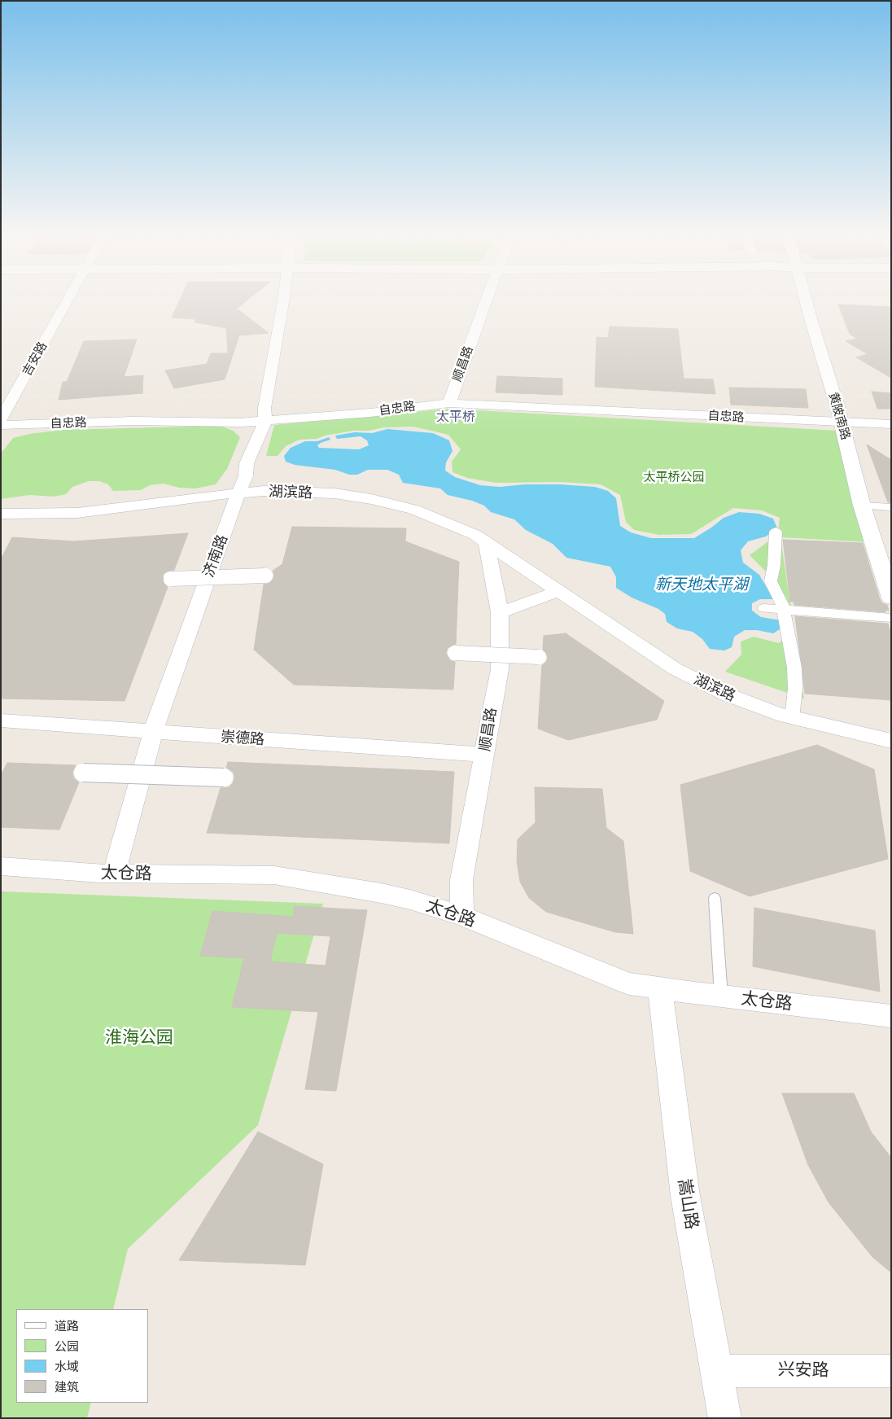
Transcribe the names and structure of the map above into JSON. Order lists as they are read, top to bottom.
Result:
{
  "streets": {
    "main road": ["黄陂南路"],
    "street": [
      "吉安路",
      "顺昌路",
      "自忠路",
      "湖滨路",
      "济南路",
      "崇德路",
      "太仓路",
      "嵩山路",
      "兴安路"
    ]
  },
  "crossings": [
    ["顺昌路", "自忠路"],
    ["顺昌路", "湖滨路"],
    ["顺昌路", "崇德路"],
    ["顺昌路", "太仓路"],
    ["自忠路", "黄陂南路"],
    ["自忠路", "济南路"],
    ["湖滨路", "济南路"],
    ["济南路", "崇德路"],
    ["济南路", "太仓路"],
    ["太仓路", "嵩山路"],
    ["嵩山路", "兴安路"]
  ],
  "districts": ["太平桥"],
  "water": ["新天地太平湖"],
  "parks": ["太平桥公园", "淮海公园"],
  "legend": [
    "道路",
    "公园",
    "水域",
    "建筑"
  ]
}
